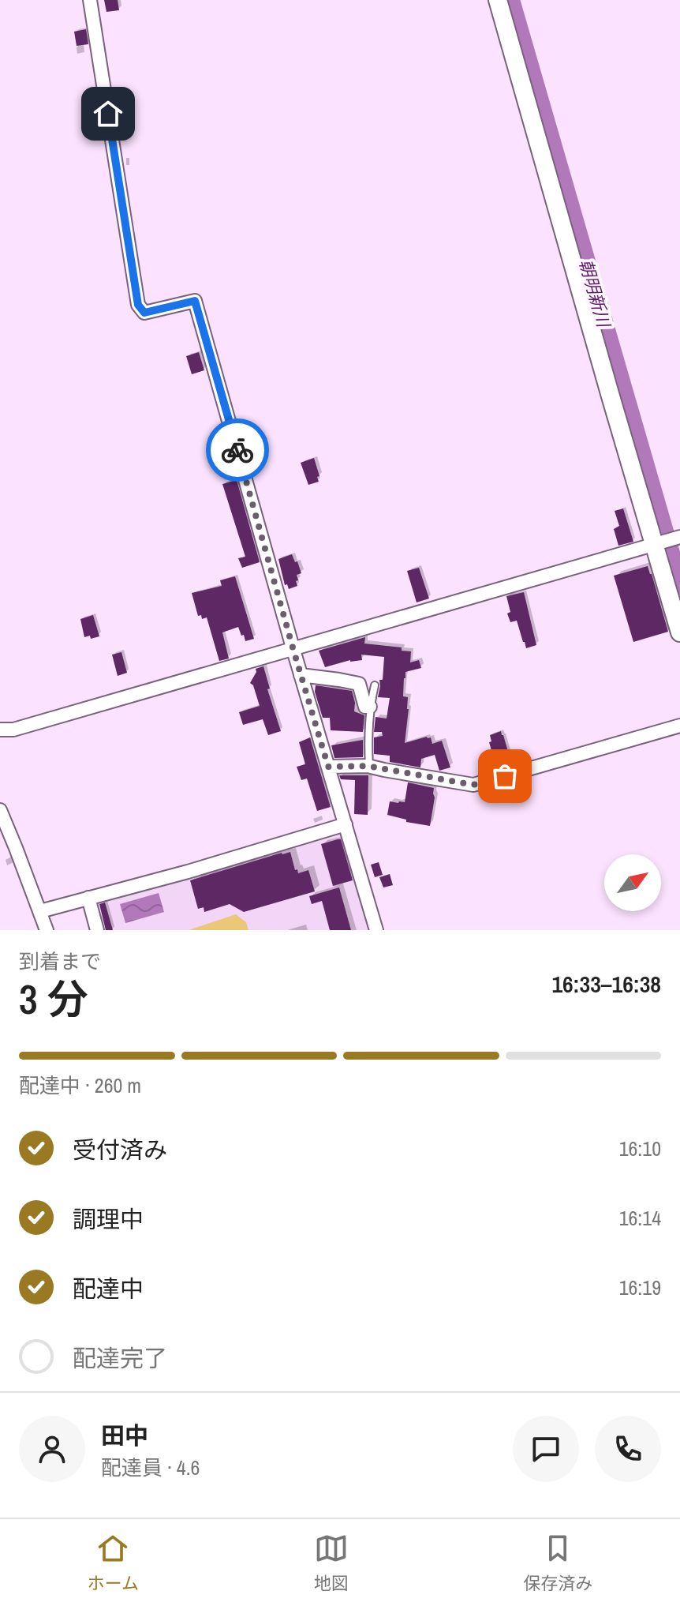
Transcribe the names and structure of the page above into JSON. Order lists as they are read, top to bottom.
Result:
{
  "water": ["朝明新川"],
  "north": "top right",
  "page": {
    "heading": ["3 分", "到着まで", "16:33–16:38"],
    "panel": ["田中", "配達員 · 4.6"],
    "bar": "配達中 · 260 m",
    "list": [
      ["受付済み", "16:10"],
      ["調理中", "16:14"],
      ["配達中", "16:19"],
      "配達完了"
    ],
    "tabs": ["ホーム", "地図", "保存済み"]
  }
}
